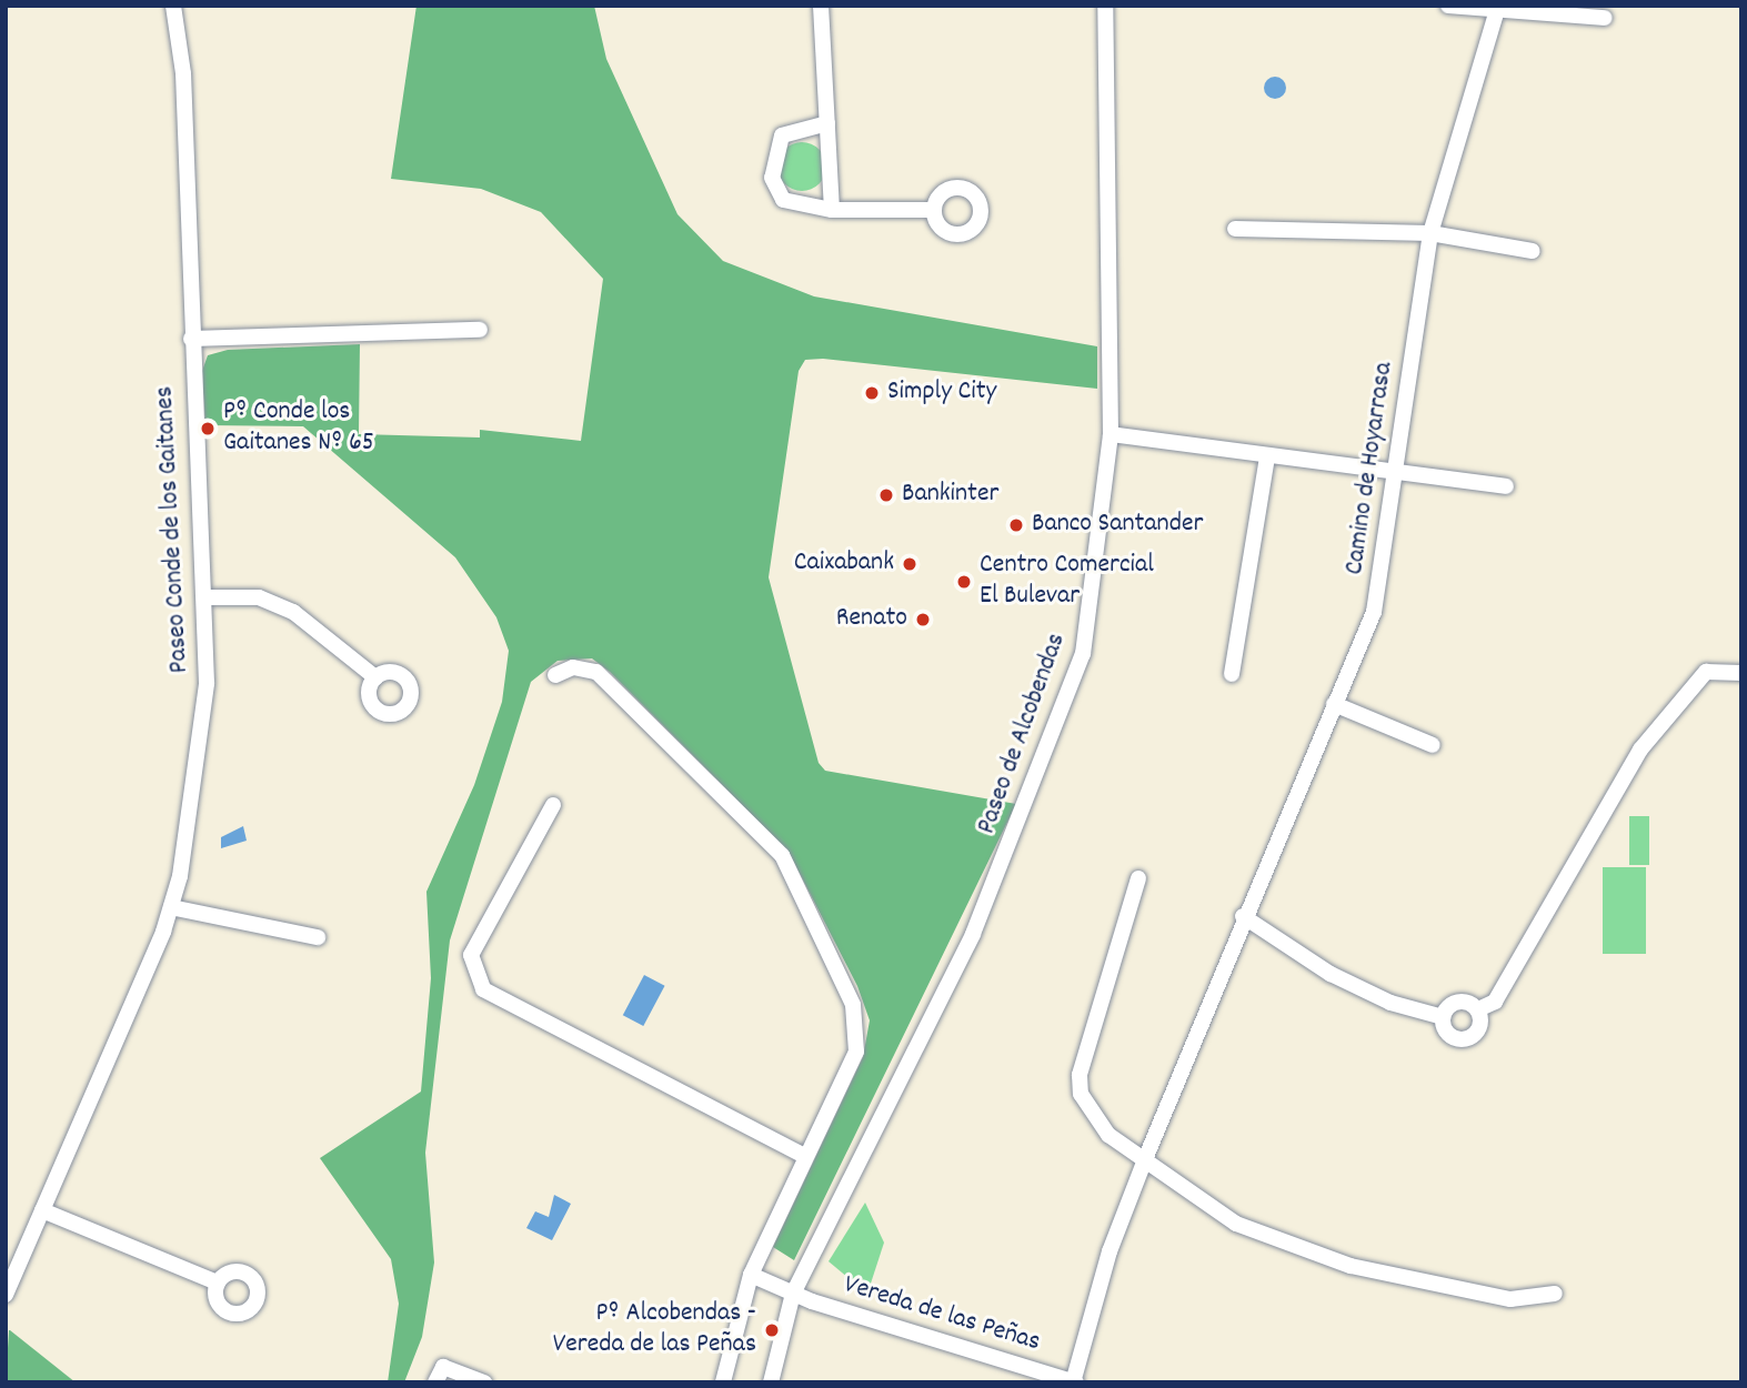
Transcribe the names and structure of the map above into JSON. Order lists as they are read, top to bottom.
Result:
{
  "streets": {
    "street": [
      "Camino de Hoyarrasa",
      "Paseo Conde de los Gaitanes",
      "Paseo de Alcobendas",
      "Vereda de las Peñas"
    ]
  },
  "crossings": [
    ["Camino de Hoyarrasa", "Vereda de las Peñas"],
    ["Paseo de Alcobendas", "Vereda de las Peñas"]
  ],
  "places": [
    "Simply City",
    "Pº Conde los Gaitanes Nº 65",
    "Bankinter",
    "Banco Santander",
    "Caixabank",
    "Centro Comercial El Bulevar",
    "Renato",
    "Pº Alcobendas - Vereda de las Peñas"
  ]
}
